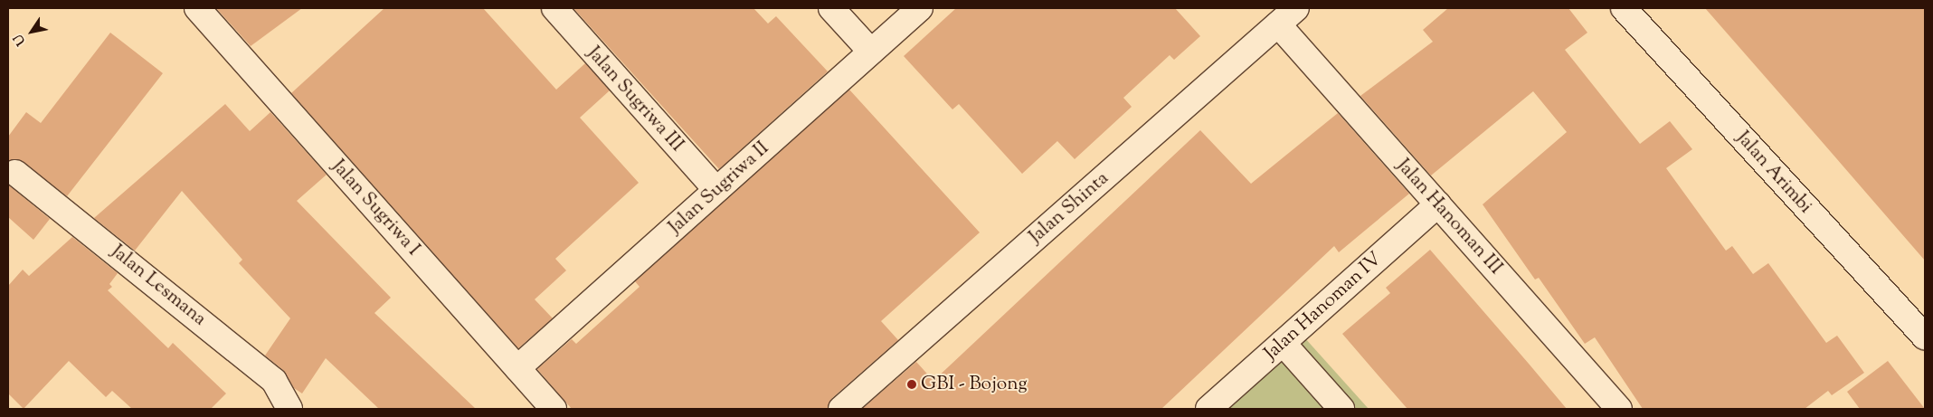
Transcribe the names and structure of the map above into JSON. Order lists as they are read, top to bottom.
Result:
{
  "streets": {
    "street": [
      "Jalan Sugriwa III",
      "Jalan Arimbi",
      "Jalan Sugriwa II",
      "Jalan Sugriwa I",
      "Jalan Shinta",
      "Jalan Hanoman III",
      "Jalan Lesmana",
      "Jalan Hanoman IV"
    ]
  },
  "crossings": [
    ["Jalan Sugriwa III", "Jalan Sugriwa II"],
    ["Jalan Sugriwa II", "Jalan Sugriwa I"],
    ["Jalan Shinta", "Jalan Hanoman III"],
    ["Jalan Hanoman III", "Jalan Hanoman IV"]
  ],
  "places": ["GBI - Bojong"],
  "north": "bottom left"
}
